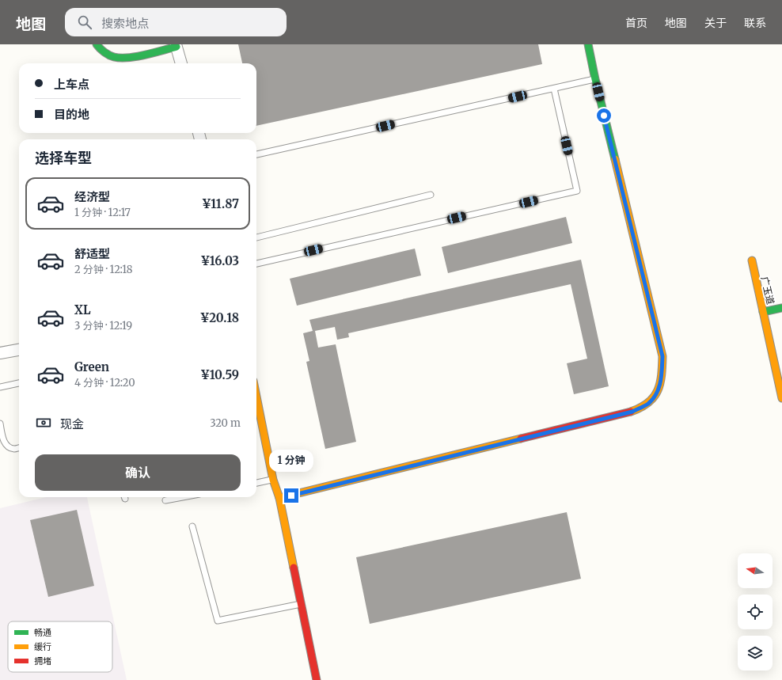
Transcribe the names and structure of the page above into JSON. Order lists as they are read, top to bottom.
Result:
{
  "streets": {
    "street": ["广玉道"]
  },
  "legend": ["畅通", "缓行", "拥堵"],
  "north": "left",
  "page": {
    "header": "地图",
    "search": "搜索地点",
    "nav": [
      "首页",
      "地图",
      "关于",
      "联系"
    ],
    "banner": ["上车点", "目的地"],
    "heading": "选择车型",
    "list": [
      {
        "name": "经济型",
        "note": "1 分钟 · 12:17",
        "value": "¥11.87"
      },
      {
        "name": "舒适型",
        "note": "2 分钟 · 12:18",
        "value": "¥16.03"
      },
      {
        "name": "XL",
        "note": "3 分钟 · 12:19",
        "value": "¥20.18"
      },
      {
        "name": "Green",
        "note": "4 分钟 · 12:20",
        "value": "¥10.59"
      }
    ],
    "pay": ["现金", "320 m"],
    "buttons": "确认",
    "bubble": "1 分钟"
  }
}
